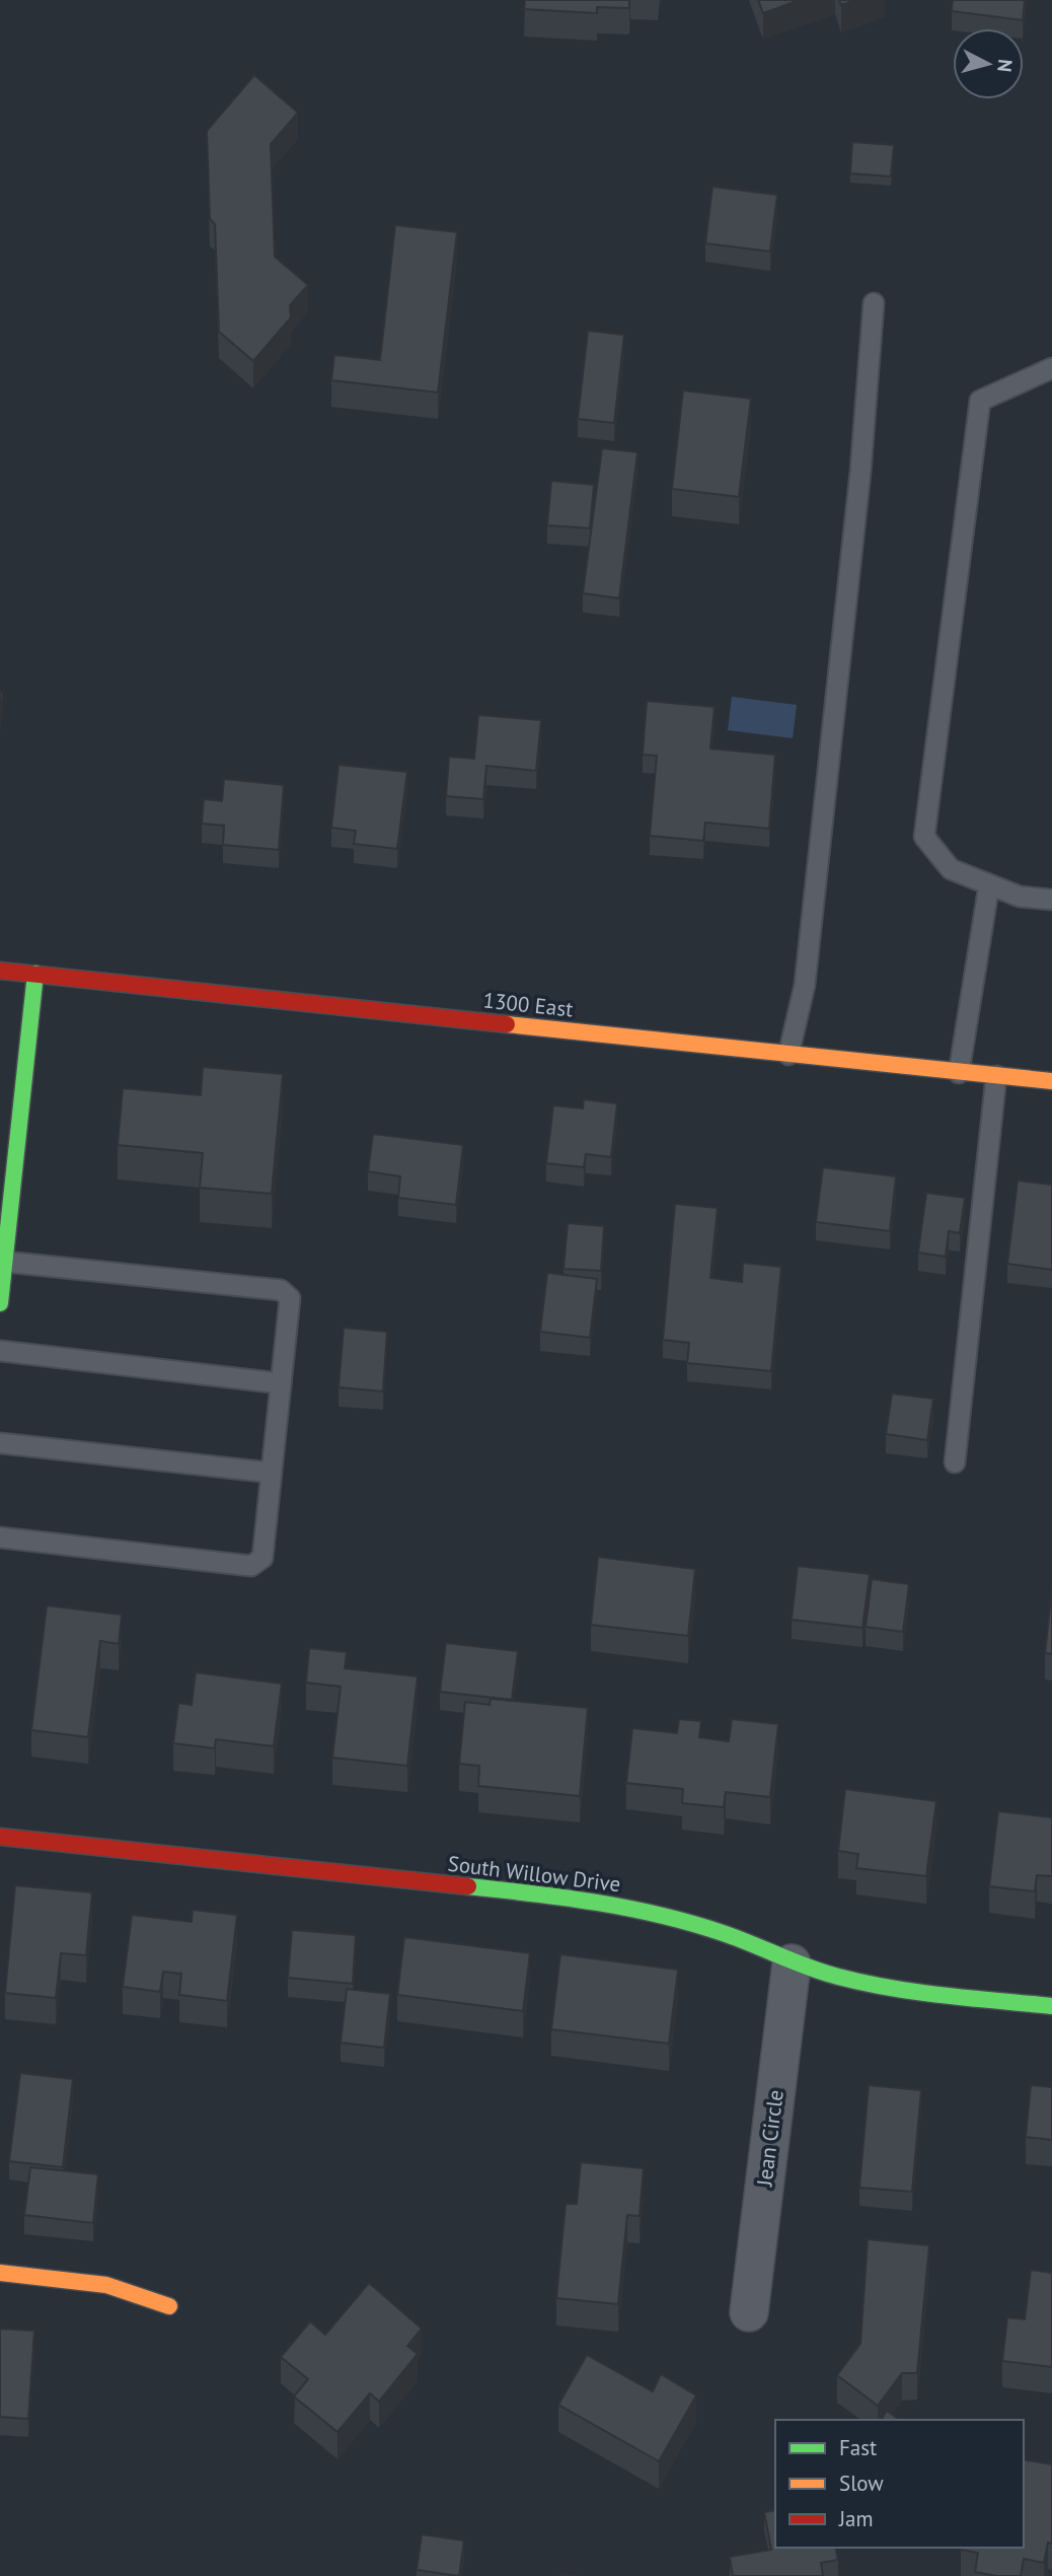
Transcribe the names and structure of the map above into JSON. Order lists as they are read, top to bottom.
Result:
{
  "streets": {
    "street": ["1300 East", "South Willow Drive", "Jean Circle"]
  },
  "crossings": [
    ["South Willow Drive", "Jean Circle"]
  ],
  "legend": ["Fast", "Slow", "Jam"],
  "north": "right"
}
